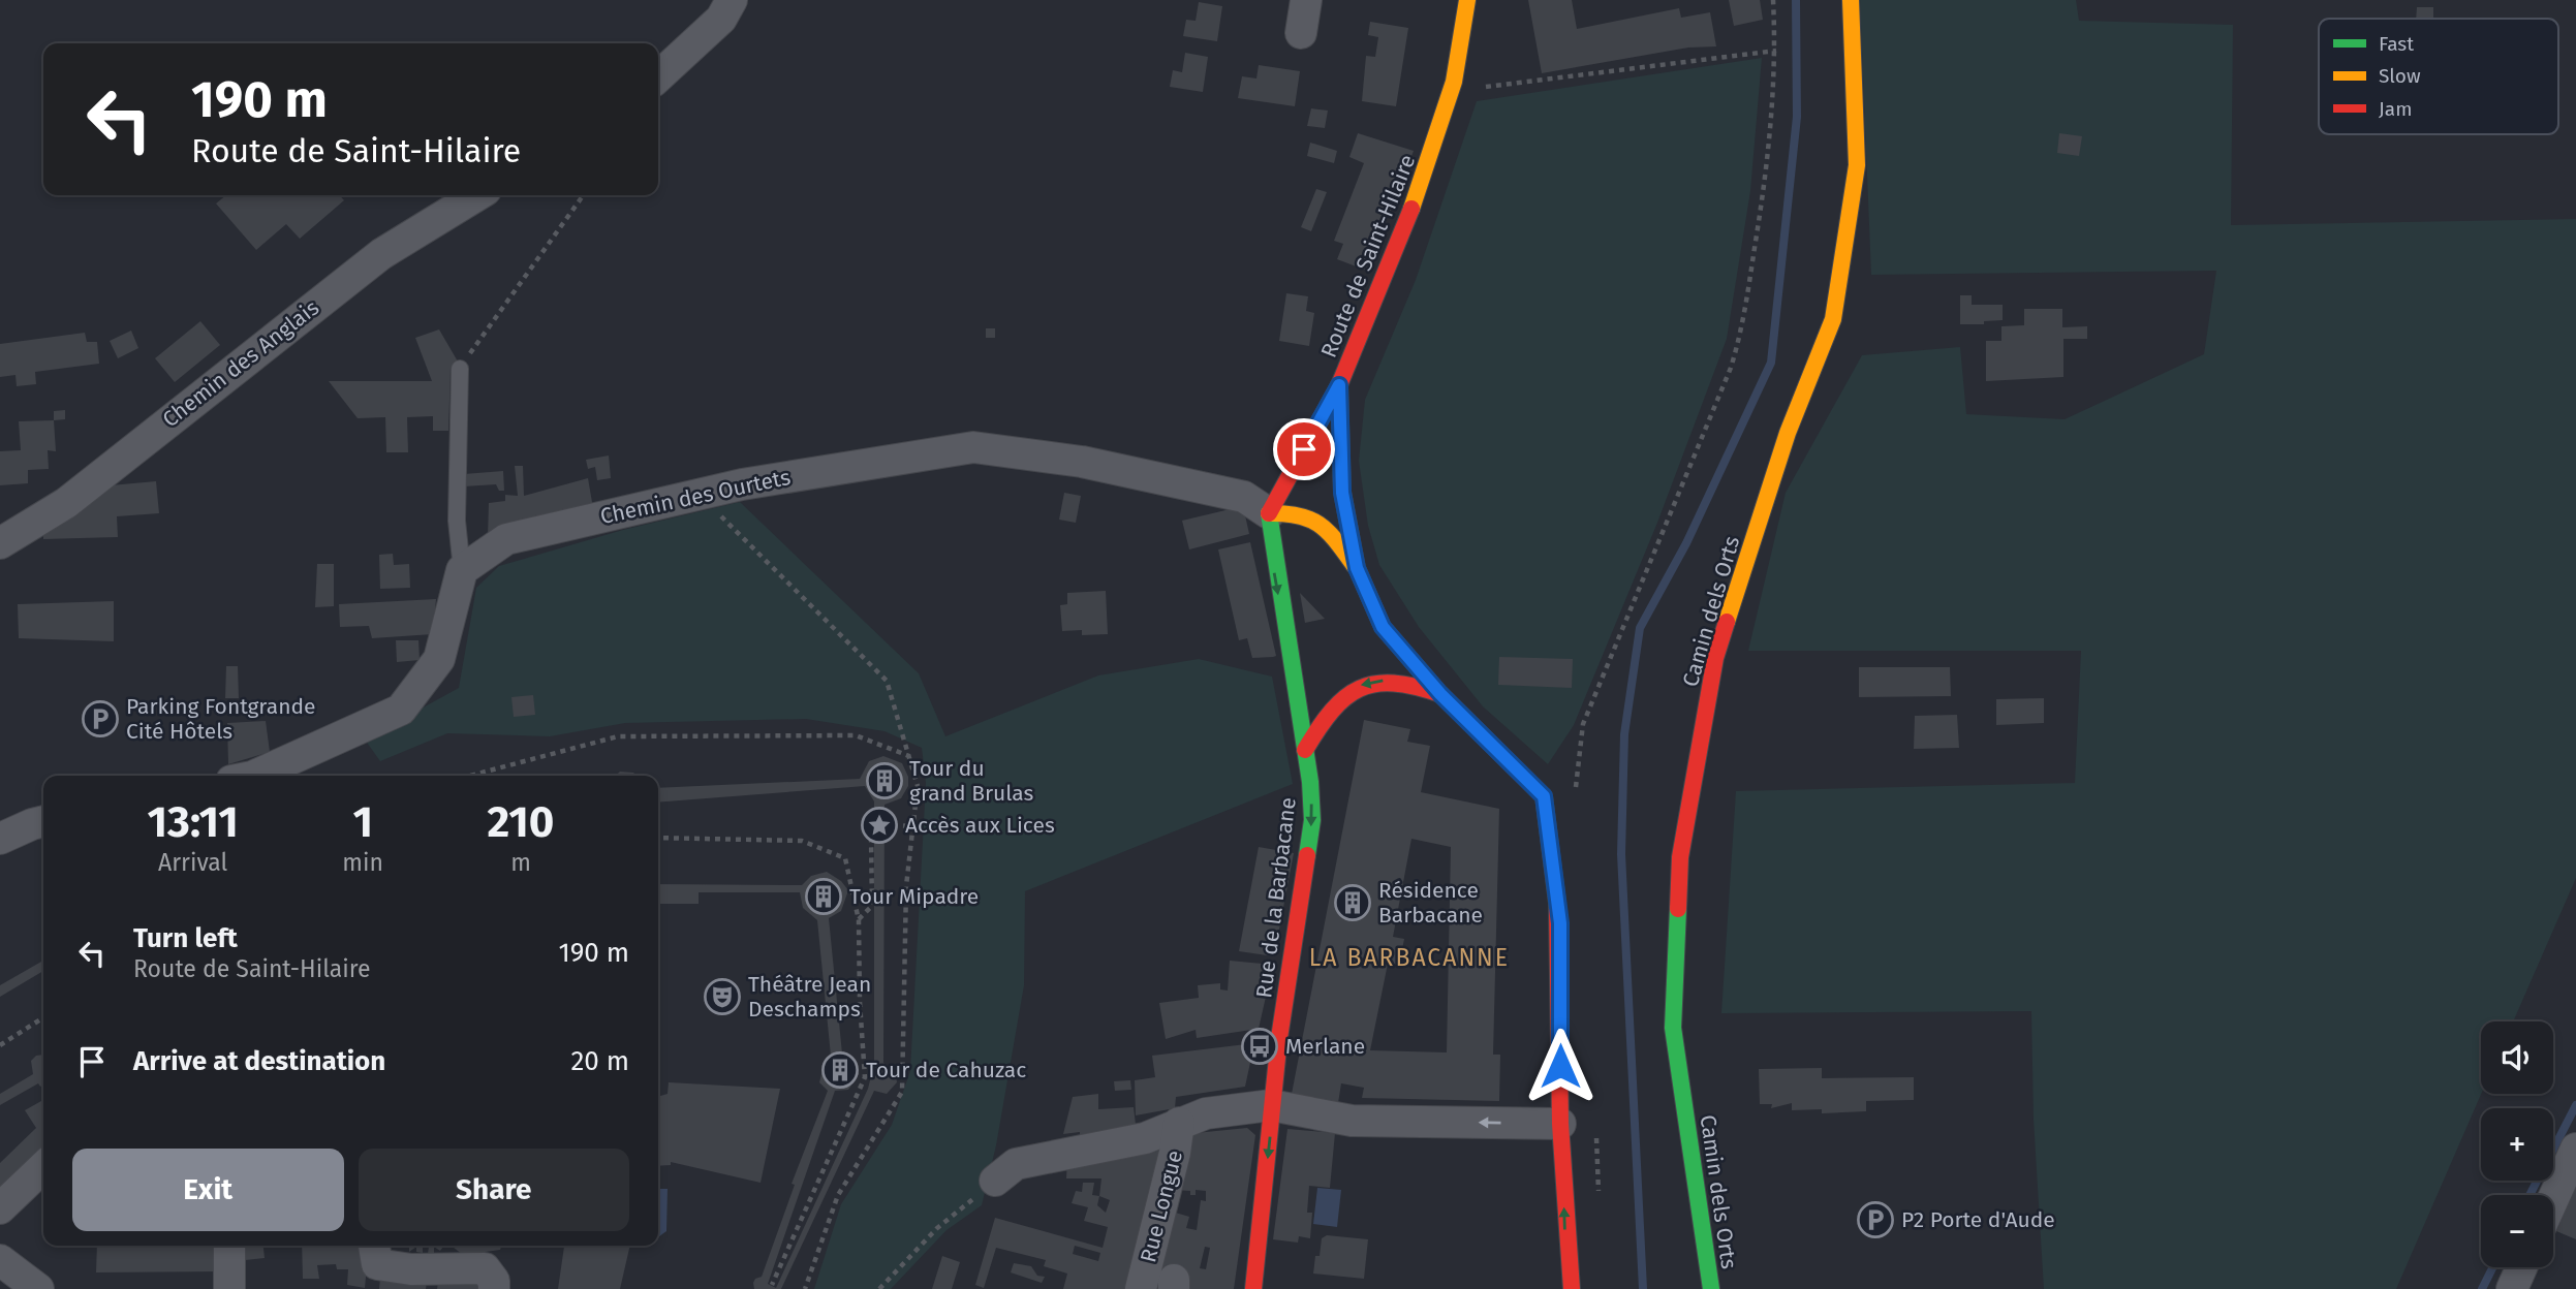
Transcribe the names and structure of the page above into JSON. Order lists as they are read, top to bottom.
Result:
{
  "streets": {
    "main road": ["Route de Saint-Hilaire", "Camin dels Orts", "Rue de la Barbacane"],
    "street": ["Chemin des Anglais", "Chemin des Ourtets", "Rue Longue"]
  },
  "crossings": [
    ["Route de Saint-Hilaire", "Chemin des Ourtets"],
    ["Route de Saint-Hilaire", "Rue de la Barbacane"],
    ["Chemin des Ourtets", "Rue de la Barbacane"]
  ],
  "one_way": ["Rue de la Barbacane"],
  "districts": ["LA BARBACANNE"],
  "places": {
    "parking": ["Parking Fontgrande Cité Hôtels", "P2 Porte d'Aude"],
    "building": [
      "Tour du grand Brulas",
      "Tour Mipadre",
      "Résidence Barbacane",
      "Tour de Cahuzac"
    ],
    "place": ["Accès aux Lices"],
    "theatre": ["Théâtre Jean Deschamps"],
    "bus stop": ["Merlane"]
  },
  "legend": ["Fast", "Slow", "Jam"],
  "page": {
    "turn": ["190 m", "Route de Saint-Hilaire"],
    "eta": [
      "13:11",
      "Arrival",
      "1",
      "min",
      "210",
      "m"
    ],
    "list": [
      {
        "name": "Turn left",
        "note": "Route de Saint-Hilaire",
        "value": "190 m"
      },
      {
        "name": "Arrive at destination",
        "value": "20 m"
      }
    ],
    "map_buttons": ["+", "−"],
    "buttons": ["Exit", "Share"]
  }
}
